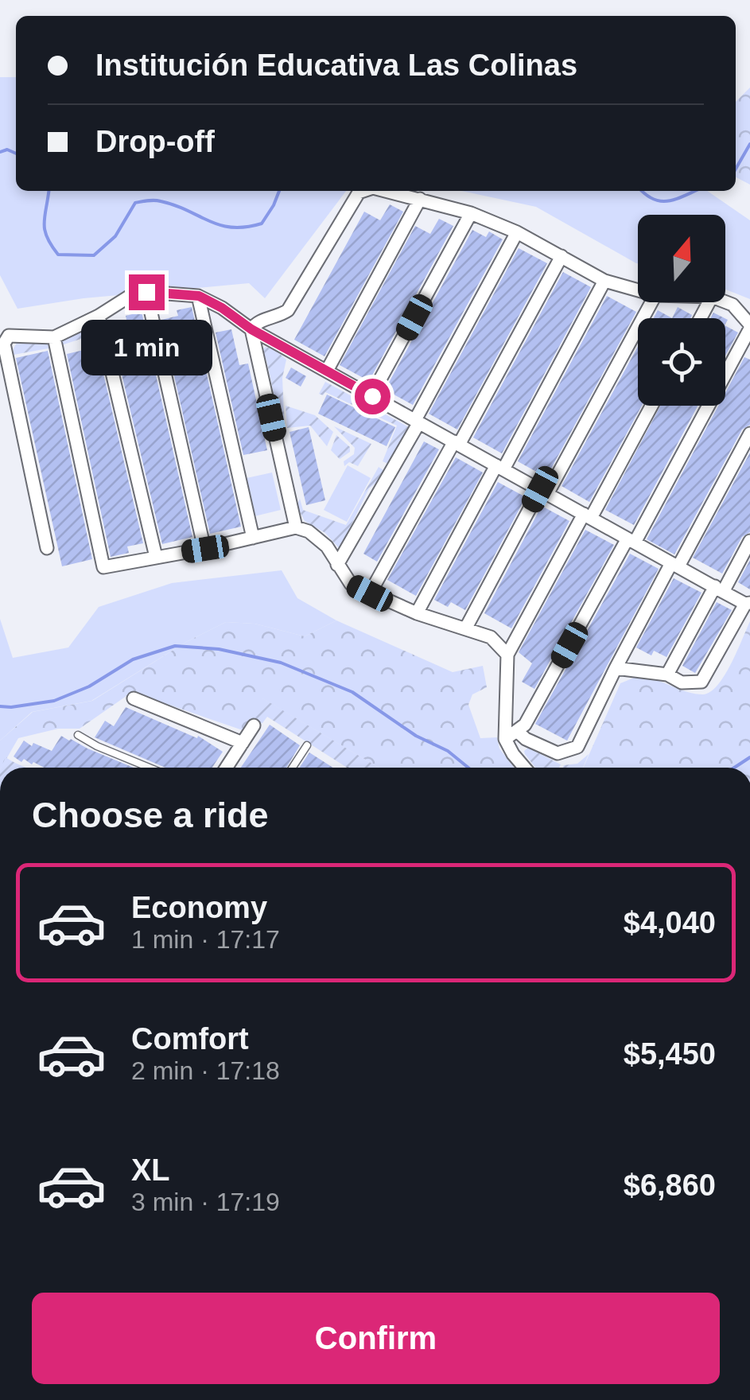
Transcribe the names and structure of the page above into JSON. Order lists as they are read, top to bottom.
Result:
{
  "north": "top",
  "page": {
    "banner": ["Institución Educativa Las Colinas", "Drop-off"],
    "bubble": "1 min",
    "heading": "Choose a ride",
    "list": [
      {
        "name": "Economy",
        "note": "1 min · 17:17",
        "value": "$4,040"
      },
      {
        "name": "Comfort",
        "note": "2 min · 17:18",
        "value": "$5,450"
      },
      {
        "name": "XL",
        "note": "3 min · 17:19",
        "value": "$6,860"
      }
    ],
    "buttons": "Confirm"
  }
}
